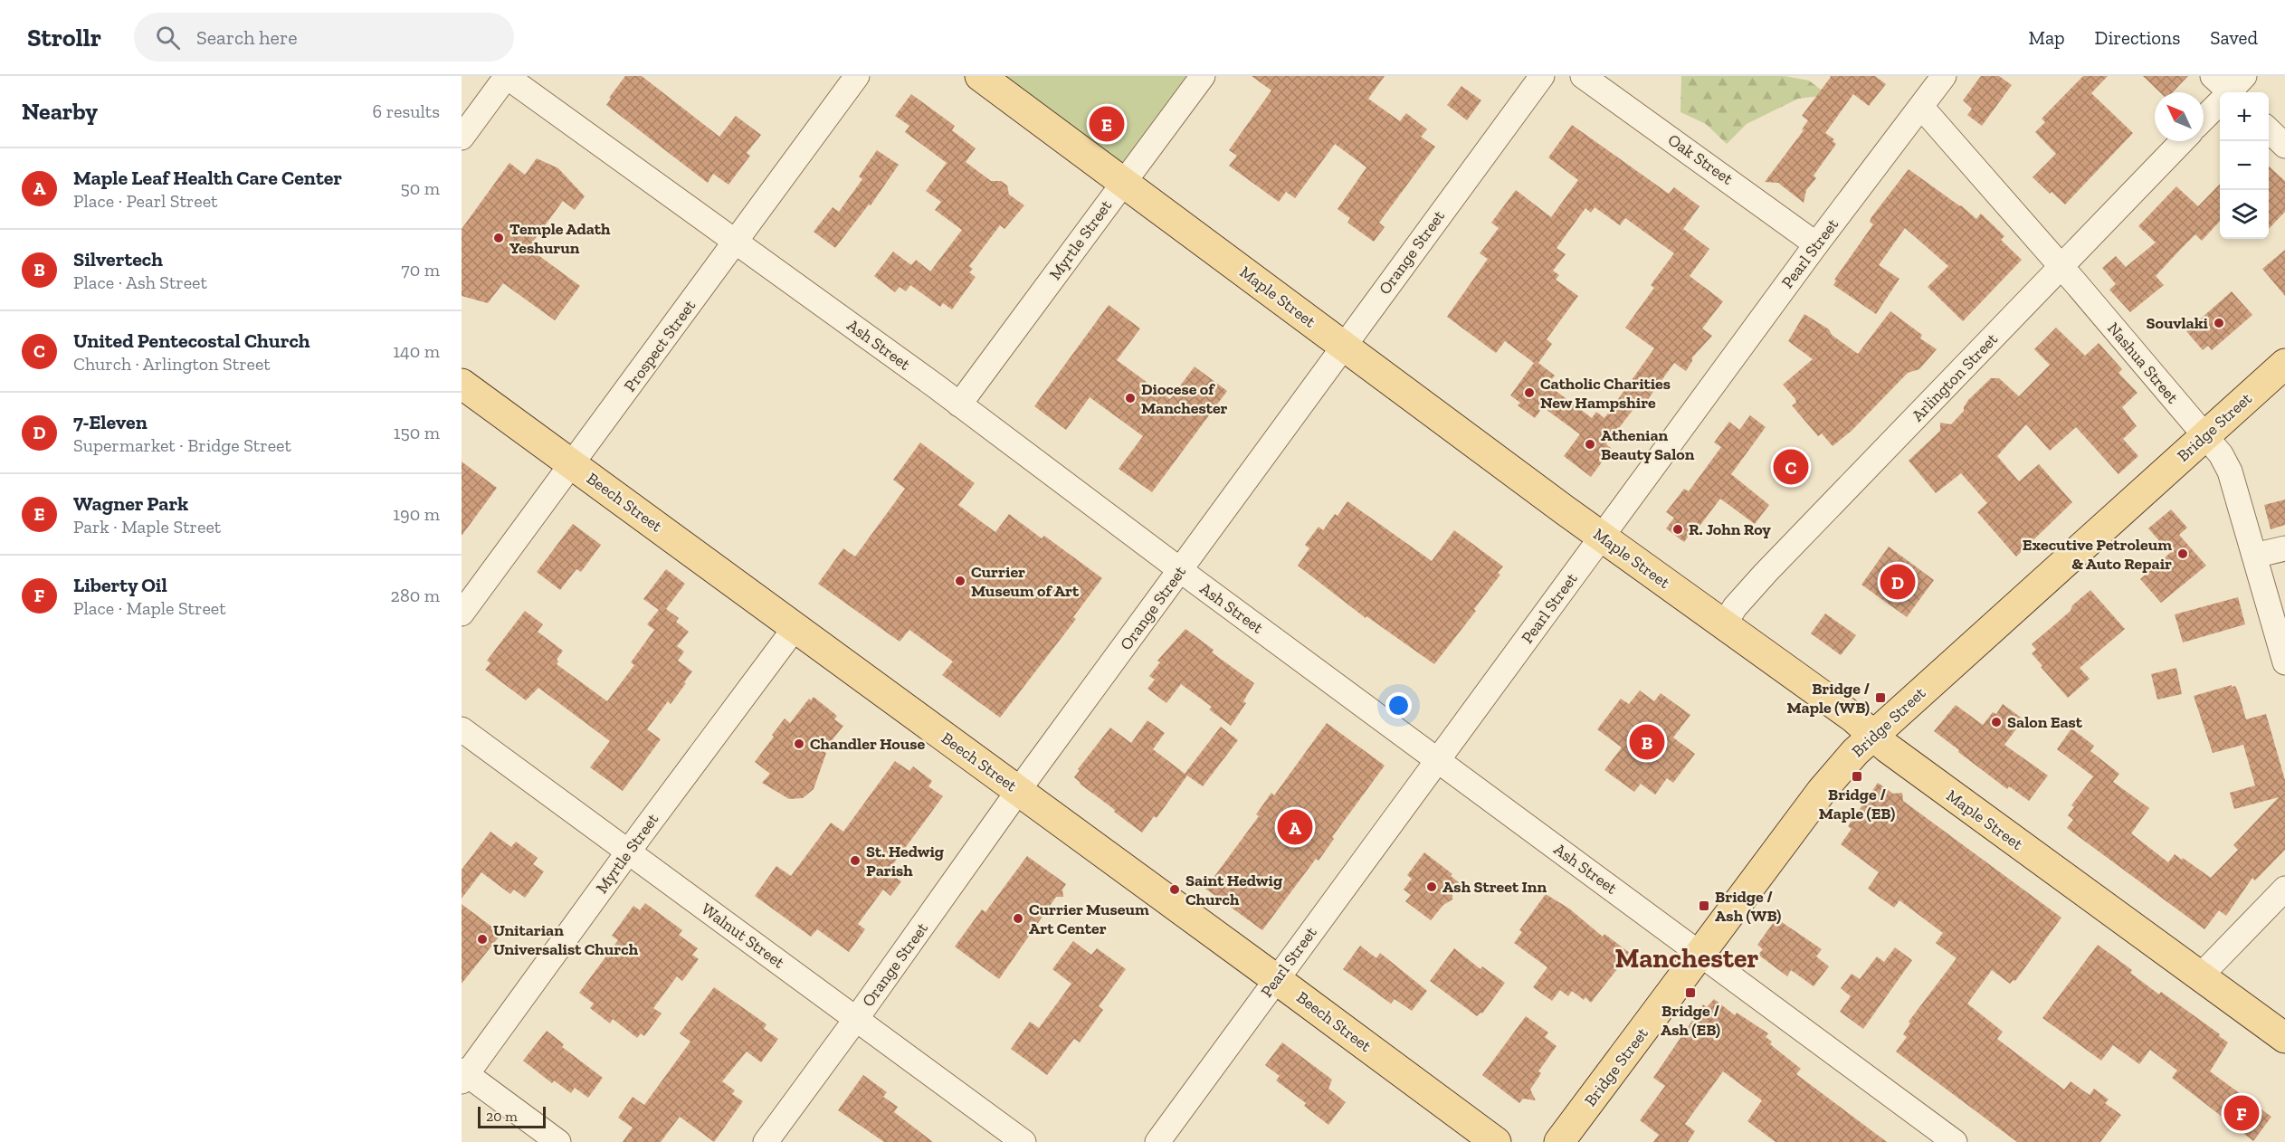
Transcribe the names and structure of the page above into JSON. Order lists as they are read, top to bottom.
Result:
{
  "streets": {
    "main road": ["Maple Street", "Bridge Street", "Beech Street"],
    "street": [
      "Oak Street",
      "Myrtle Street",
      "Orange Street",
      "Pearl Street",
      "Ash Street",
      "Prospect Street",
      "Nashua Street",
      "Arlington Street",
      "Walnut Street"
    ]
  },
  "crossings": [
    ["Oak Street", "Pearl Street"],
    ["Myrtle Street", "Maple Street"],
    ["Myrtle Street", "Ash Street"],
    ["Myrtle Street", "Beech Street"],
    ["Myrtle Street", "Walnut Street"],
    ["Orange Street", "Maple Street"],
    ["Orange Street", "Ash Street"],
    ["Orange Street", "Beech Street"],
    ["Orange Street", "Walnut Street"],
    ["Pearl Street", "Maple Street"],
    ["Pearl Street", "Ash Street"],
    ["Pearl Street", "Nashua Street"],
    ["Pearl Street", "Beech Street"],
    ["Maple Street", "Arlington Street"],
    ["Maple Street", "Bridge Street"],
    ["Ash Street", "Prospect Street"],
    ["Ash Street", "Bridge Street"],
    ["Prospect Street", "Beech Street"],
    ["Nashua Street", "Arlington Street"],
    ["Nashua Street", "Bridge Street"]
  ],
  "districts": ["Manchester"],
  "places": {
    "other": [
      "Temple Adath Yeshurun",
      "Souvlaki",
      "Catholic Charities New Hampshire",
      "Diocese of Manchester",
      "Athenian Beauty Salon",
      "R. John Roy",
      "Executive Petroleum & Auto Repair",
      "Currier Museum of Art",
      "Salon East",
      "Chandler House",
      "St. Hedwig Parish",
      "Ash Street Inn",
      "Saint Hedwig Church",
      "Currier Museum Art Center",
      "Unitarian Universalist Church"
    ],
    "transit": [
      "Bridge / Maple (WB)",
      "Bridge / Maple (EB)",
      "Bridge / Ash (WB)",
      "Bridge / Ash (EB)"
    ]
  },
  "scale_bar": "20 m",
  "north": "top left",
  "page": {
    "header": "Strollr",
    "search": "Search here",
    "nav": ["Map", "Directions", "Saved"],
    "heading": ["Nearby", "6 results"],
    "map_buttons": ["+", "−"],
    "pins": [
      "E",
      "C",
      "D",
      "B",
      "A",
      "F"
    ],
    "list": [
      {
        "mark": "A",
        "name": "Maple Leaf Health Care Center",
        "note": "Place · Pearl Street",
        "value": "50 m"
      },
      {
        "mark": "B",
        "name": "Silvertech",
        "note": "Place · Ash Street",
        "value": "70 m"
      },
      {
        "mark": "C",
        "name": "United Pentecostal Church",
        "note": "Church · Arlington Street",
        "value": "140 m"
      },
      {
        "mark": "D",
        "name": "7-Eleven",
        "note": "Supermarket · Bridge Street",
        "value": "150 m"
      },
      {
        "mark": "E",
        "name": "Wagner Park",
        "note": "Park · Maple Street",
        "value": "190 m"
      },
      {
        "mark": "F",
        "name": "Liberty Oil",
        "note": "Place · Maple Street",
        "value": "280 m"
      }
    ],
    "scale": "20 m"
  }
}
